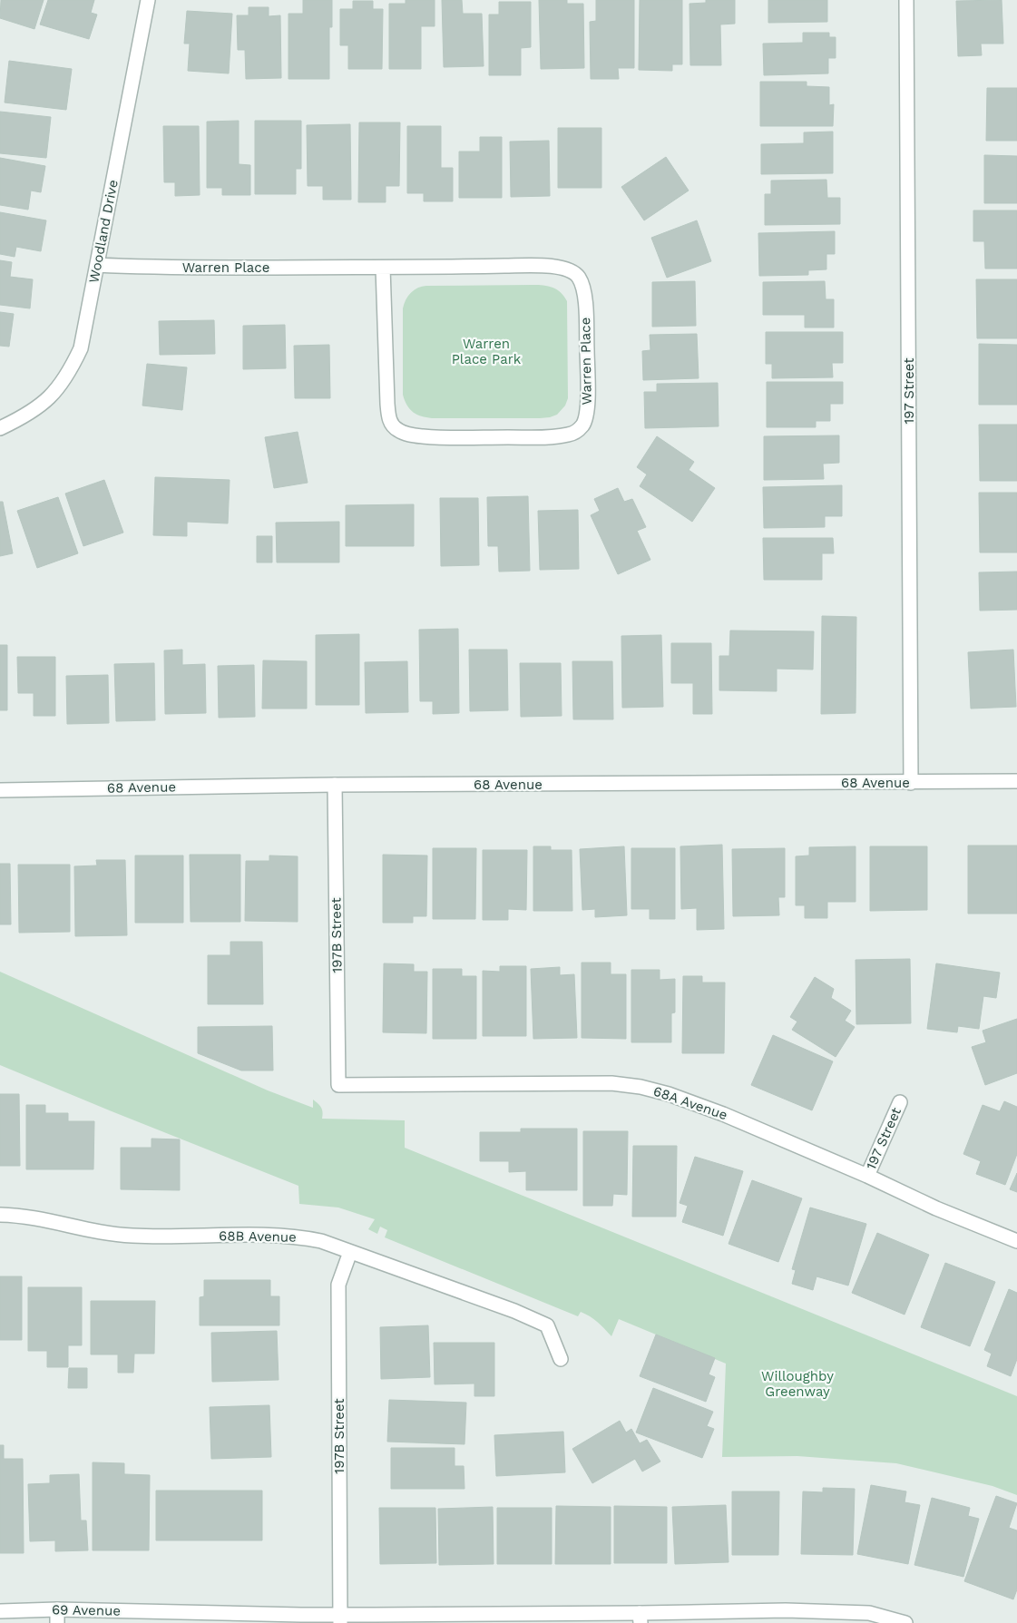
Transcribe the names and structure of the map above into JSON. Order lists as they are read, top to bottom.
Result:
{
  "streets": {
    "street": [
      "Woodland Drive",
      "Warren Place",
      "197 Street",
      "68 Avenue",
      "197B Street",
      "68A Avenue",
      "68B Avenue",
      "69 Avenue"
    ]
  },
  "crossings": [
    ["Woodland Drive", "Warren Place"],
    ["197 Street", "68 Avenue"],
    ["197 Street", "68A Avenue"],
    ["68 Avenue", "197B Street"],
    ["197B Street", "68A Avenue"],
    ["197B Street", "68B Avenue"],
    ["197B Street", "69 Avenue"]
  ],
  "parks": ["Warren Place Park", "Willoughby Greenway"]
}
